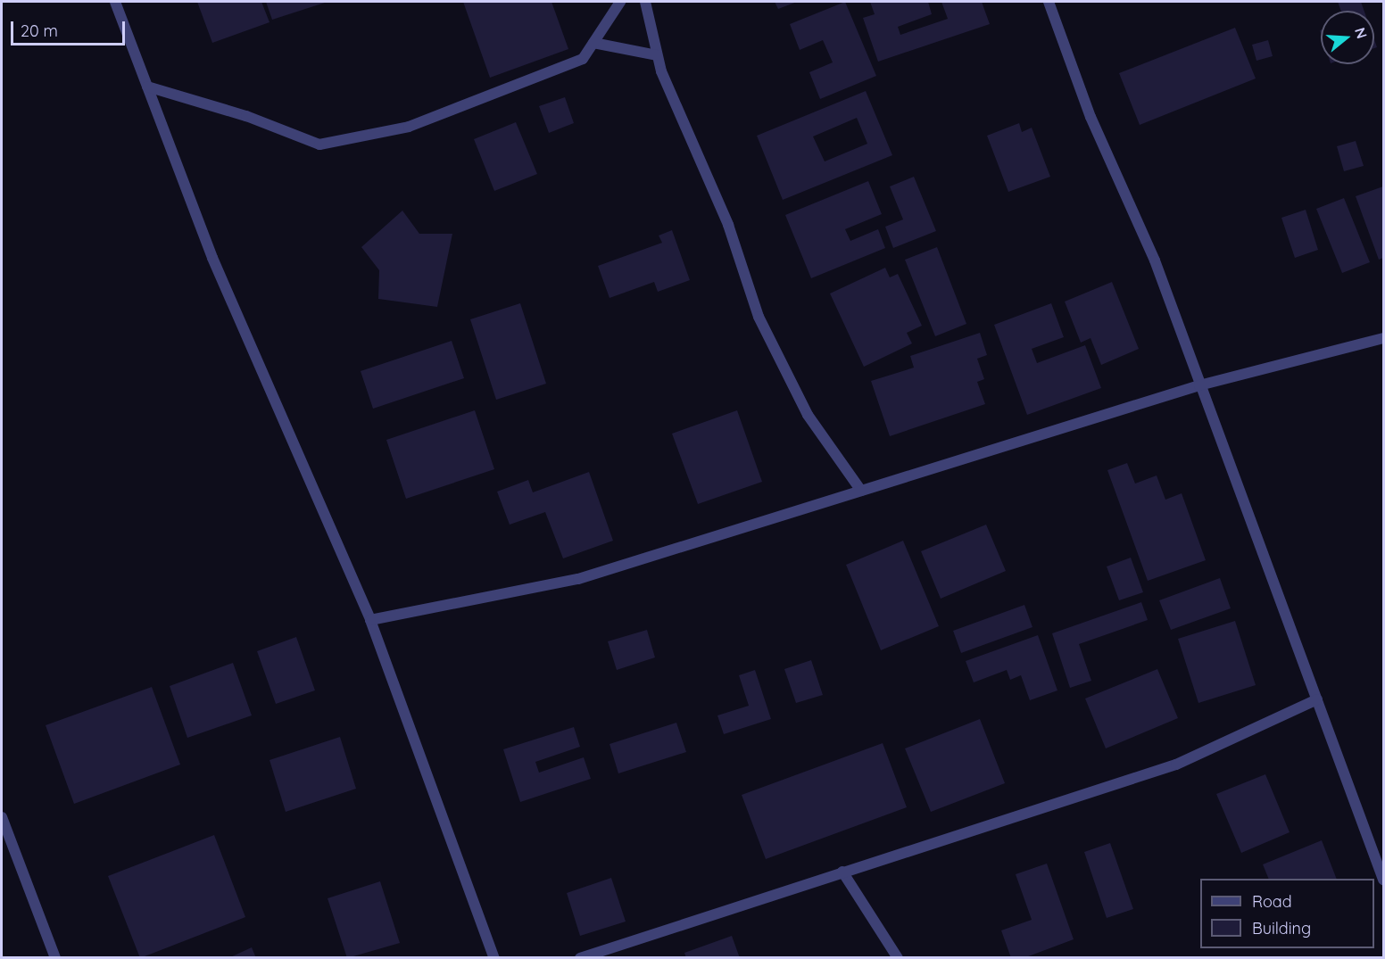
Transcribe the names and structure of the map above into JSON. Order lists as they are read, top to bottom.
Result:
{
  "legend": ["Road", "Building"],
  "scale_bar": "20 m",
  "north": "right"
}
